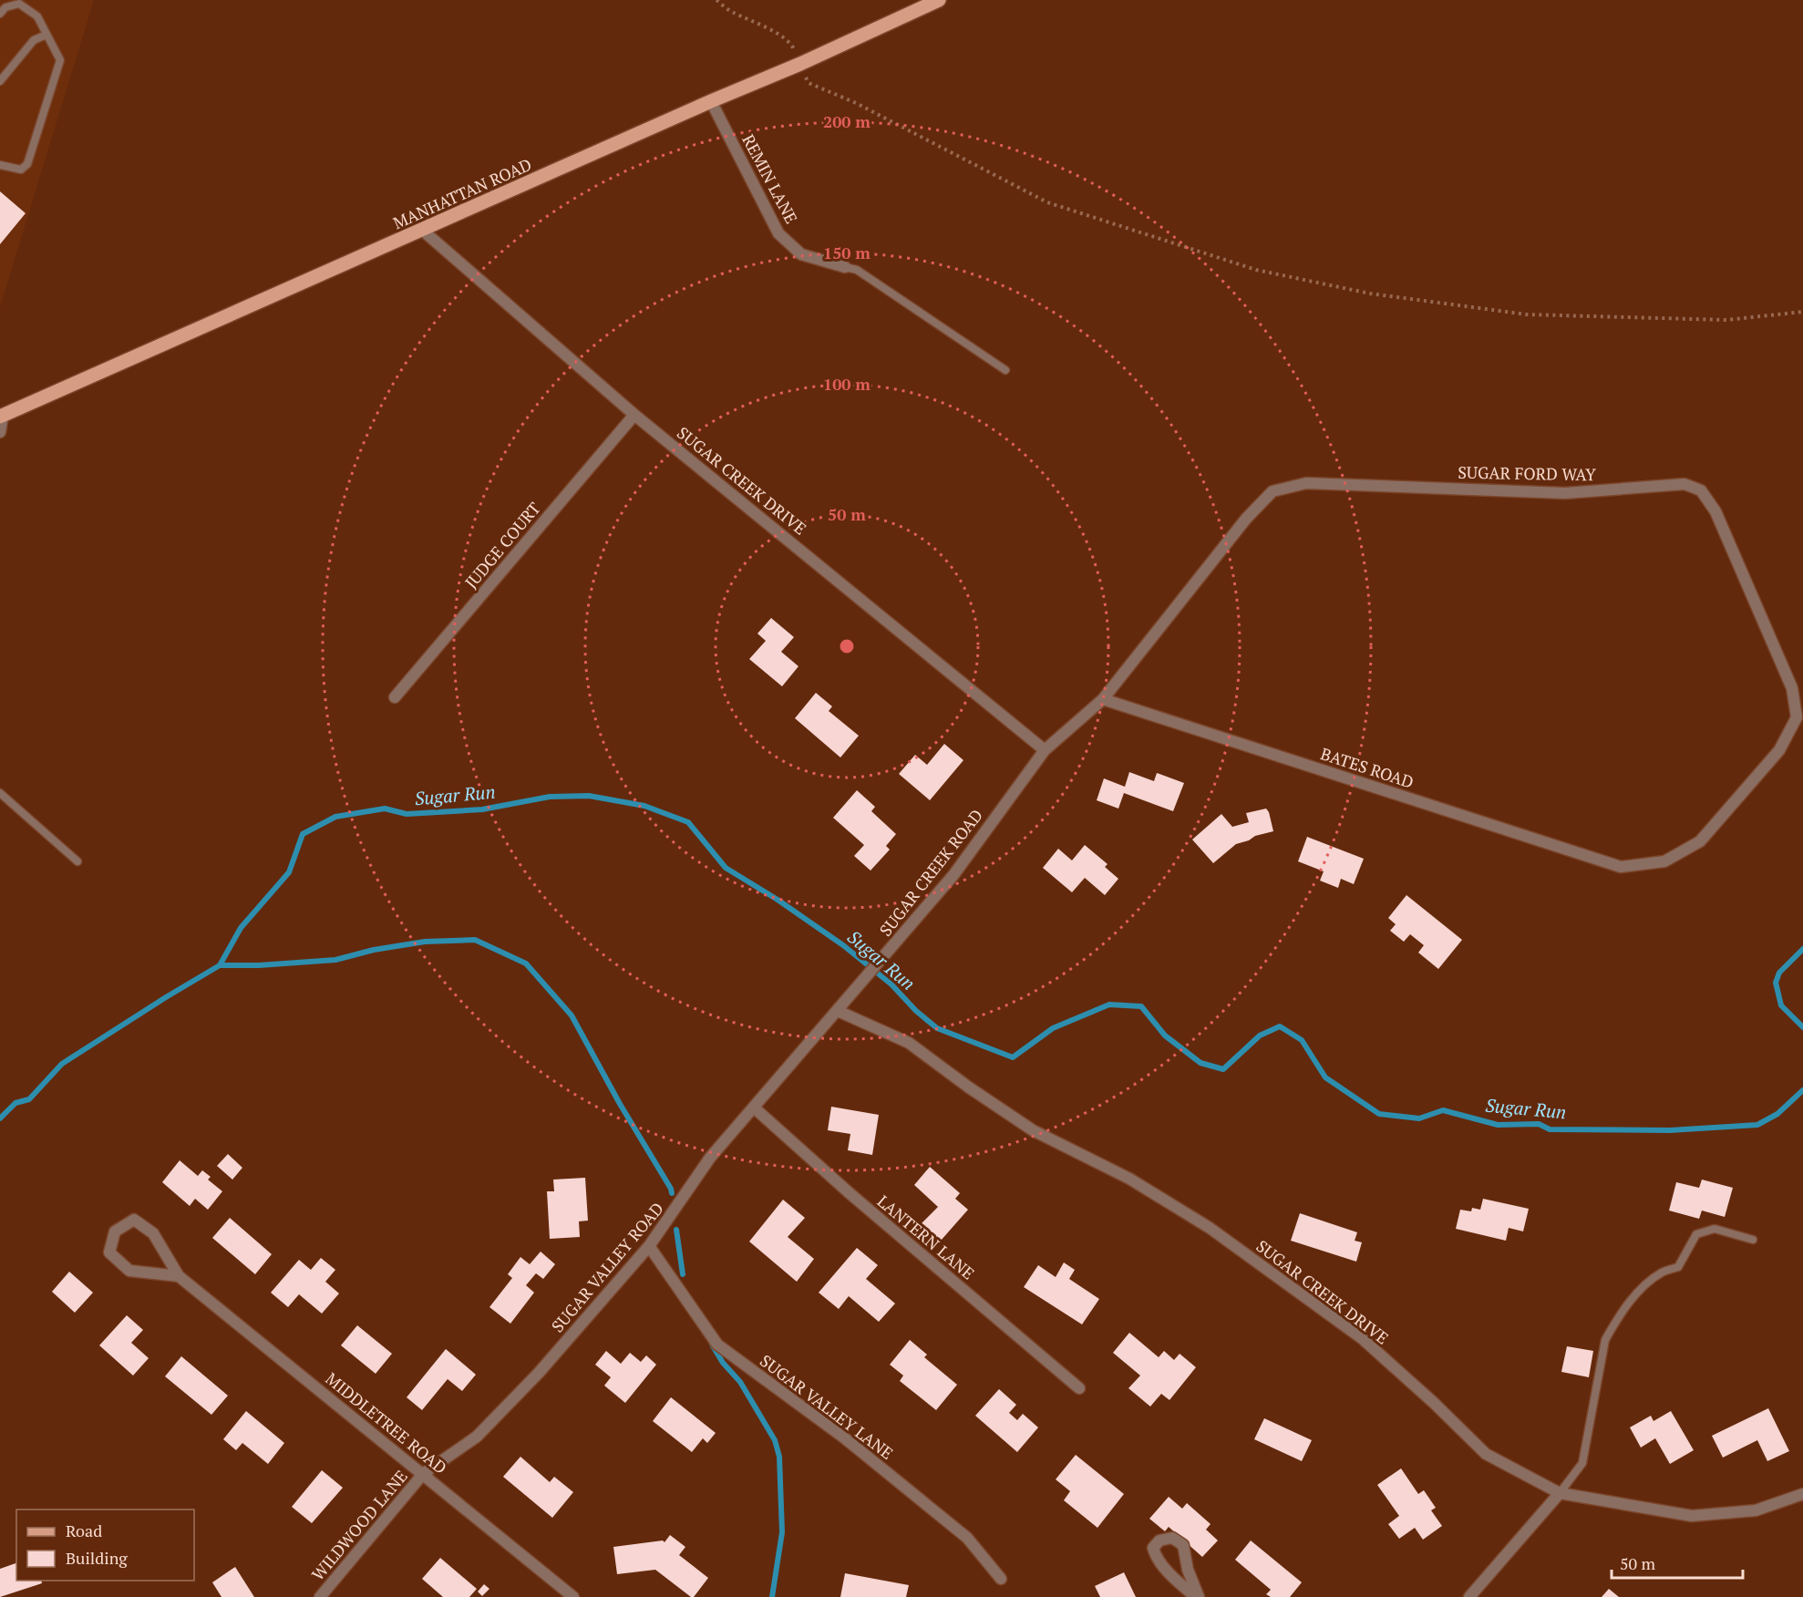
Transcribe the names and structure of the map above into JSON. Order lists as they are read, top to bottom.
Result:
{
  "streets": {
    "main road": ["MANHATTAN ROAD"],
    "street": [
      "REMIN LANE",
      "SUGAR FORD WAY",
      "SUGAR CREEK DRIVE",
      "JUDGE COURT",
      "BATES ROAD",
      "SUGAR CREEK ROAD",
      "LANTERN LANE",
      "SUGAR VALLEY ROAD",
      "SUGAR VALLEY LANE",
      "MIDDLETREE ROAD",
      "WILDWOOD LANE"
    ]
  },
  "crossings": [
    ["REMIN LANE", "MANHATTAN ROAD"],
    ["MANHATTAN ROAD", "SUGAR CREEK DRIVE"],
    ["SUGAR FORD WAY", "SUGAR CREEK DRIVE"],
    ["SUGAR FORD WAY", "BATES ROAD"],
    ["SUGAR FORD WAY", "SUGAR CREEK ROAD"],
    ["SUGAR CREEK DRIVE", "JUDGE COURT"],
    ["SUGAR CREEK DRIVE", "SUGAR CREEK ROAD"],
    ["SUGAR CREEK DRIVE", "SUGAR VALLEY ROAD"],
    ["SUGAR CREEK ROAD", "SUGAR VALLEY ROAD"],
    ["LANTERN LANE", "SUGAR VALLEY ROAD"],
    ["SUGAR VALLEY ROAD", "SUGAR VALLEY LANE"],
    ["SUGAR VALLEY ROAD", "MIDDLETREE ROAD"],
    ["SUGAR VALLEY ROAD", "WILDWOOD LANE"],
    ["MIDDLETREE ROAD", "WILDWOOD LANE"]
  ],
  "water": ["Sugar Run"],
  "legend": ["Road", "Building"],
  "scale_bar": "50 m",
  "rings": [
    "200 m",
    "150 m",
    "100 m",
    "50 m"
  ]
}
